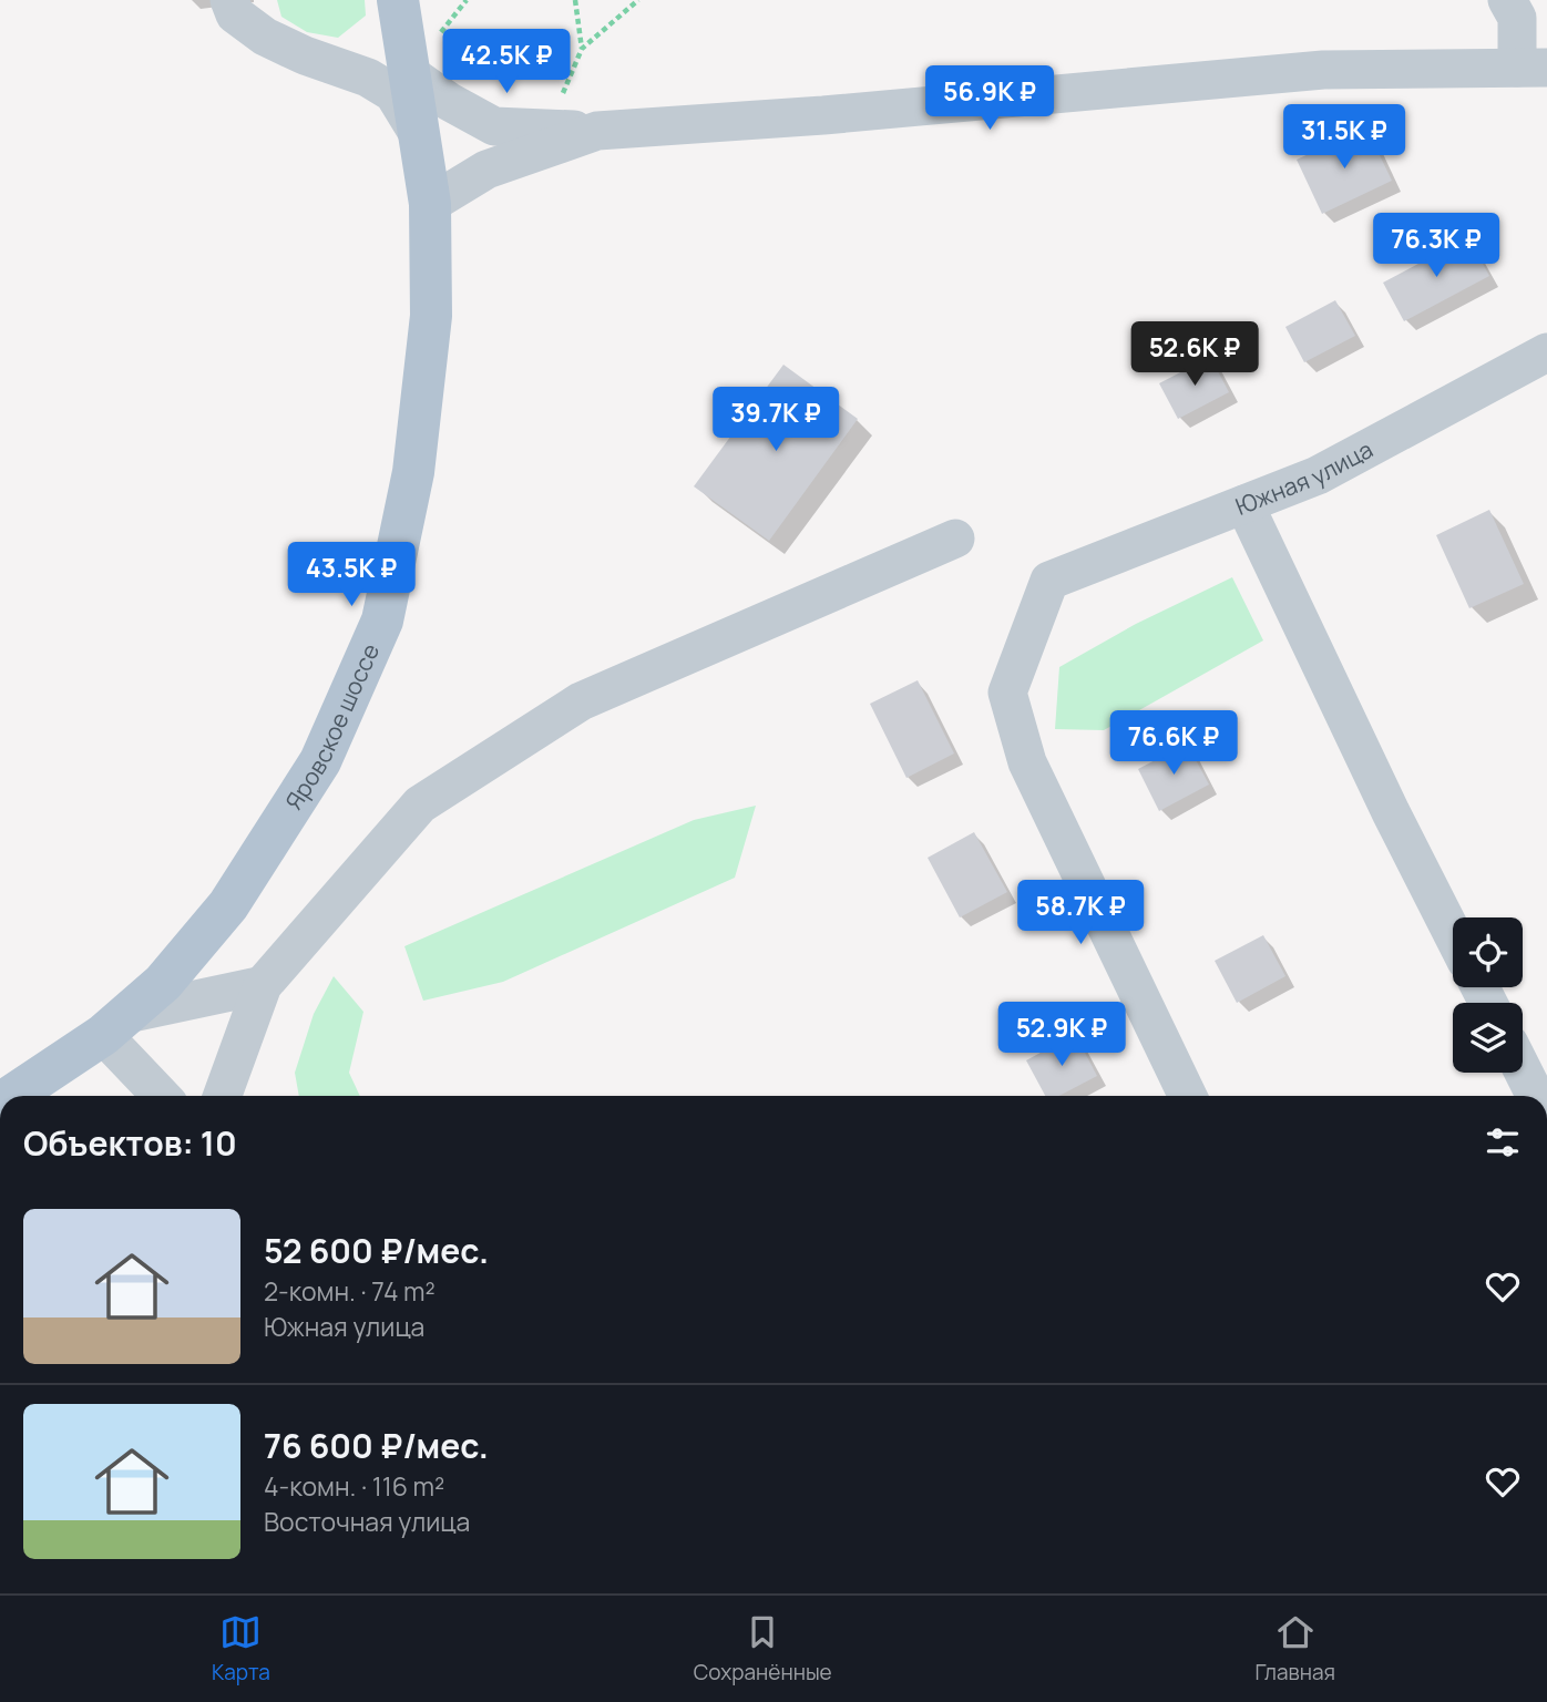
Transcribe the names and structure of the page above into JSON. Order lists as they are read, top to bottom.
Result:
{
  "streets": {
    "main road": ["Яровское шоссе"],
    "street": ["Южная улица"]
  },
  "page": {
    "price": [
      "42.5K ₽",
      "56.9K ₽",
      "31.5K ₽",
      "76.3K ₽",
      "52.6K ₽",
      "39.7K ₽",
      "43.5K ₽",
      "76.6K ₽",
      "58.7K ₽",
      "52.9K ₽"
    ],
    "heading": "Объектов: 10",
    "list": [
      {
        "name": "52 600 ₽/мес.",
        "note": "2-комн. · 74 m² · Южная улица"
      },
      {
        "name": "76 600 ₽/мес.",
        "note": "4-комн. · 116 m² · Восточная улица"
      }
    ],
    "tabs": ["Карта", "Сохранённые", "Главная"]
  }
}
